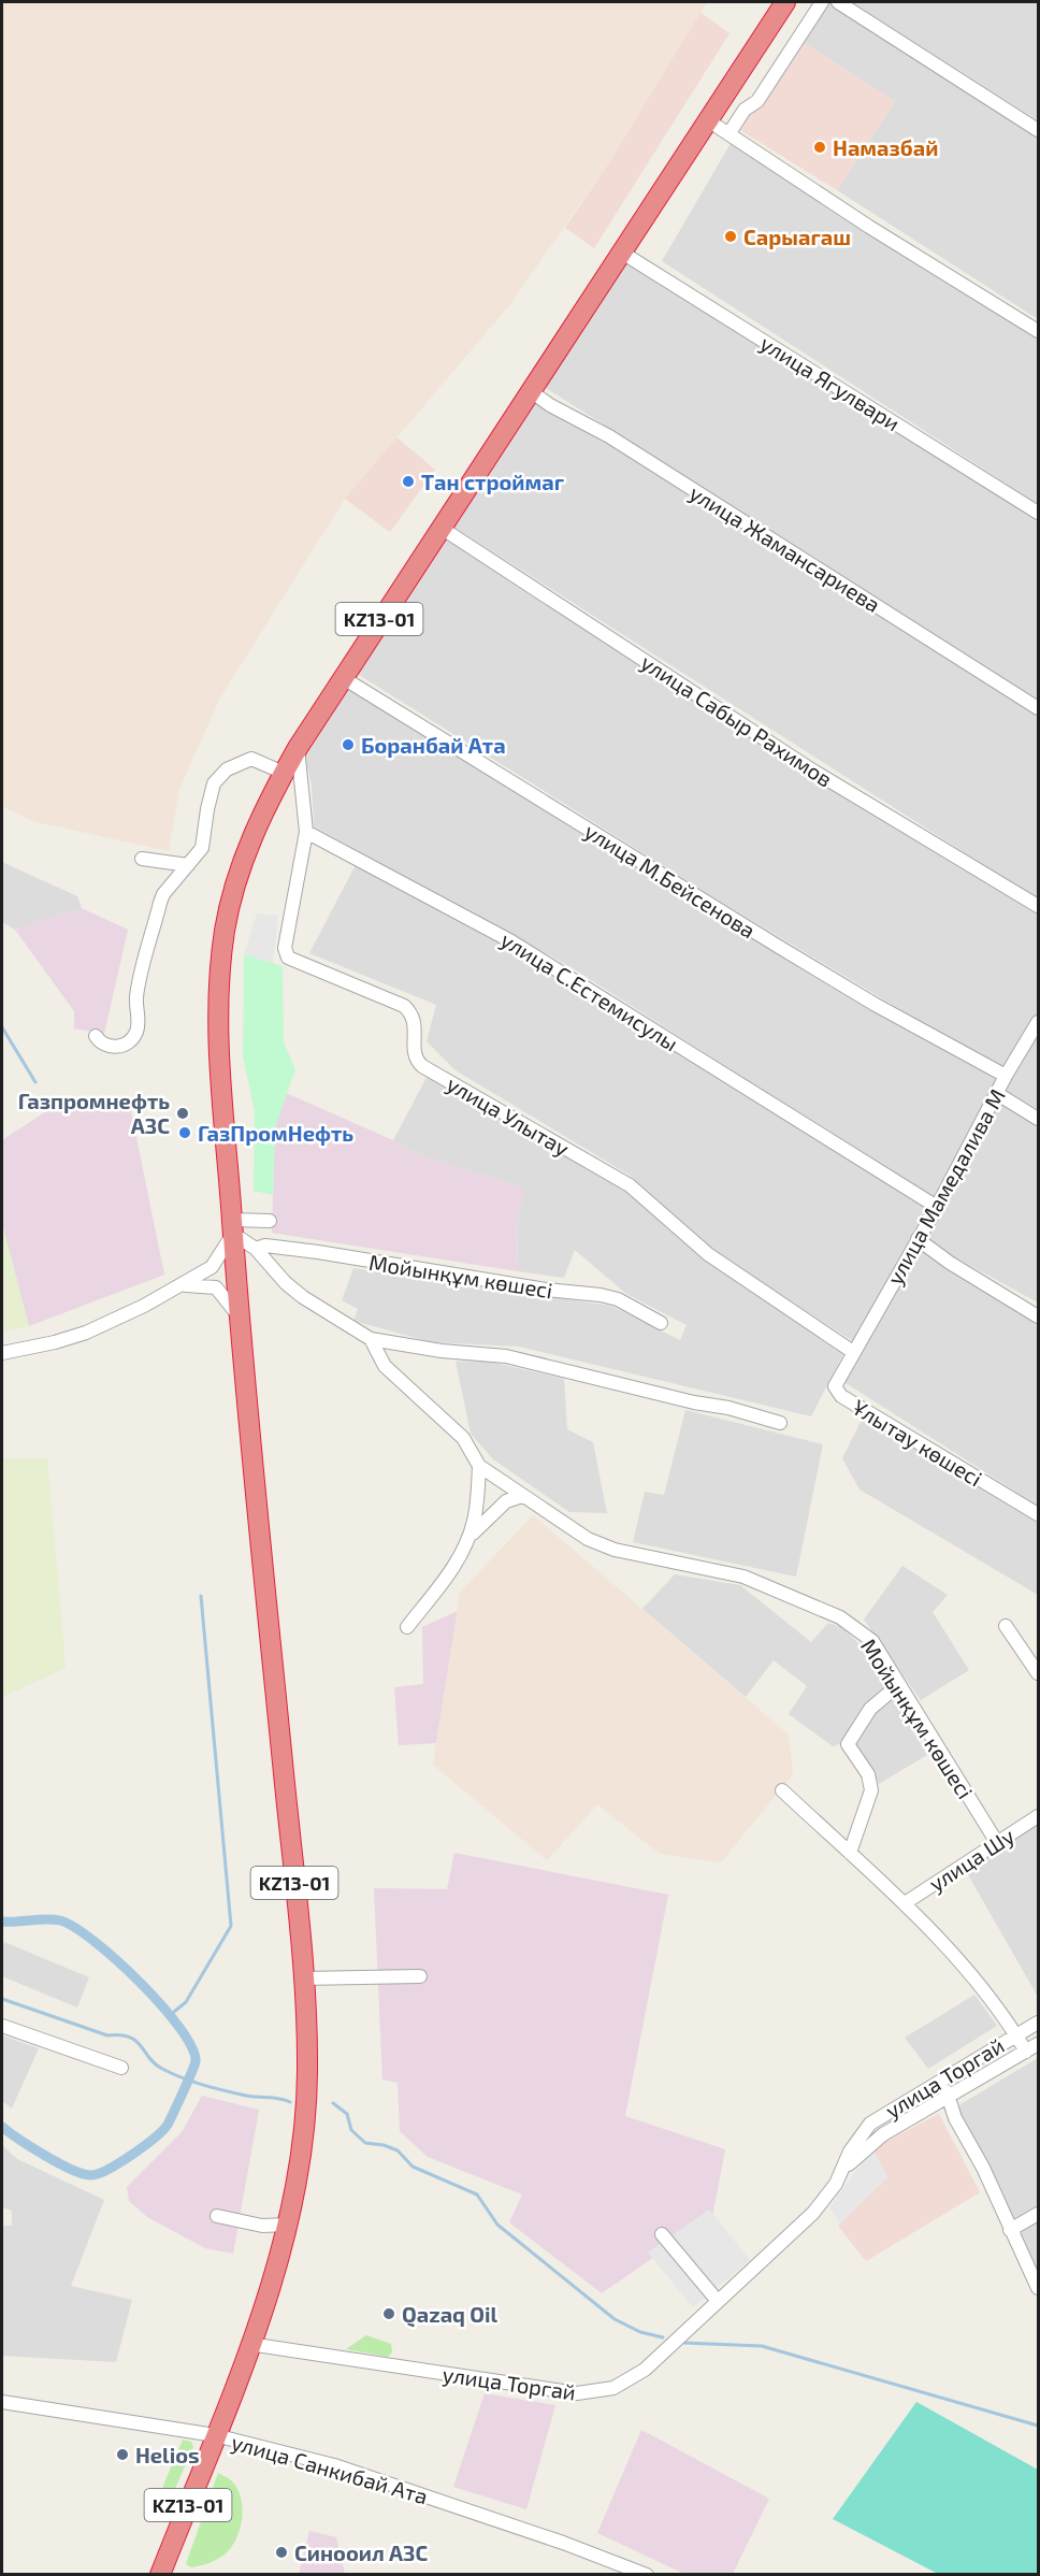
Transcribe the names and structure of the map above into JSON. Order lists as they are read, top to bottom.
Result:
{
  "streets": {
    "highway": ["KZ13-01"],
    "street": [
      "улица Ягулвари",
      "улица Жамансариева",
      "улица Сабыр Рахимов",
      "улица М.Бейсенова",
      "улица С.Естемисулы",
      "улица Улытау",
      "улица Мамедалива М",
      "Мойынқұм көшесі",
      "Ұлытау көшесі",
      "улица Шу",
      "улица Торгай",
      "улица Санкибай Ата"
    ]
  },
  "crossings": [
    ["улица Ягулвари", "KZ13-01"],
    ["улица Жамансариева", "KZ13-01"],
    ["KZ13-01", "улица Сабыр Рахимов"],
    ["KZ13-01", "улица М.Бейсенова"],
    ["KZ13-01", "улица Торгай"],
    ["KZ13-01", "улица Санкибай Ата"],
    ["улица М.Бейсенова", "улица Мамедалива М"],
    ["улица С.Естемисулы", "улица Улытау"],
    ["улица С.Естемисулы", "улица Мамедалива М"],
    ["улица Улытау", "улица Мамедалива М"],
    ["улица Улытау", "Ұлытау көшесі"],
    ["улица Мамедалива М", "Ұлытау көшесі"],
    ["Мойынқұм көшесі", "улица Шу"]
  ],
  "places": [
    "Намазбай",
    "Сарыагаш",
    "Тан строймаг",
    "Боранбай Ата",
    "Газпромнефть АЗС",
    "ГазПромНефть",
    "Qazaq Oil",
    "Helios",
    "Синооил АЗС"
  ]
}
